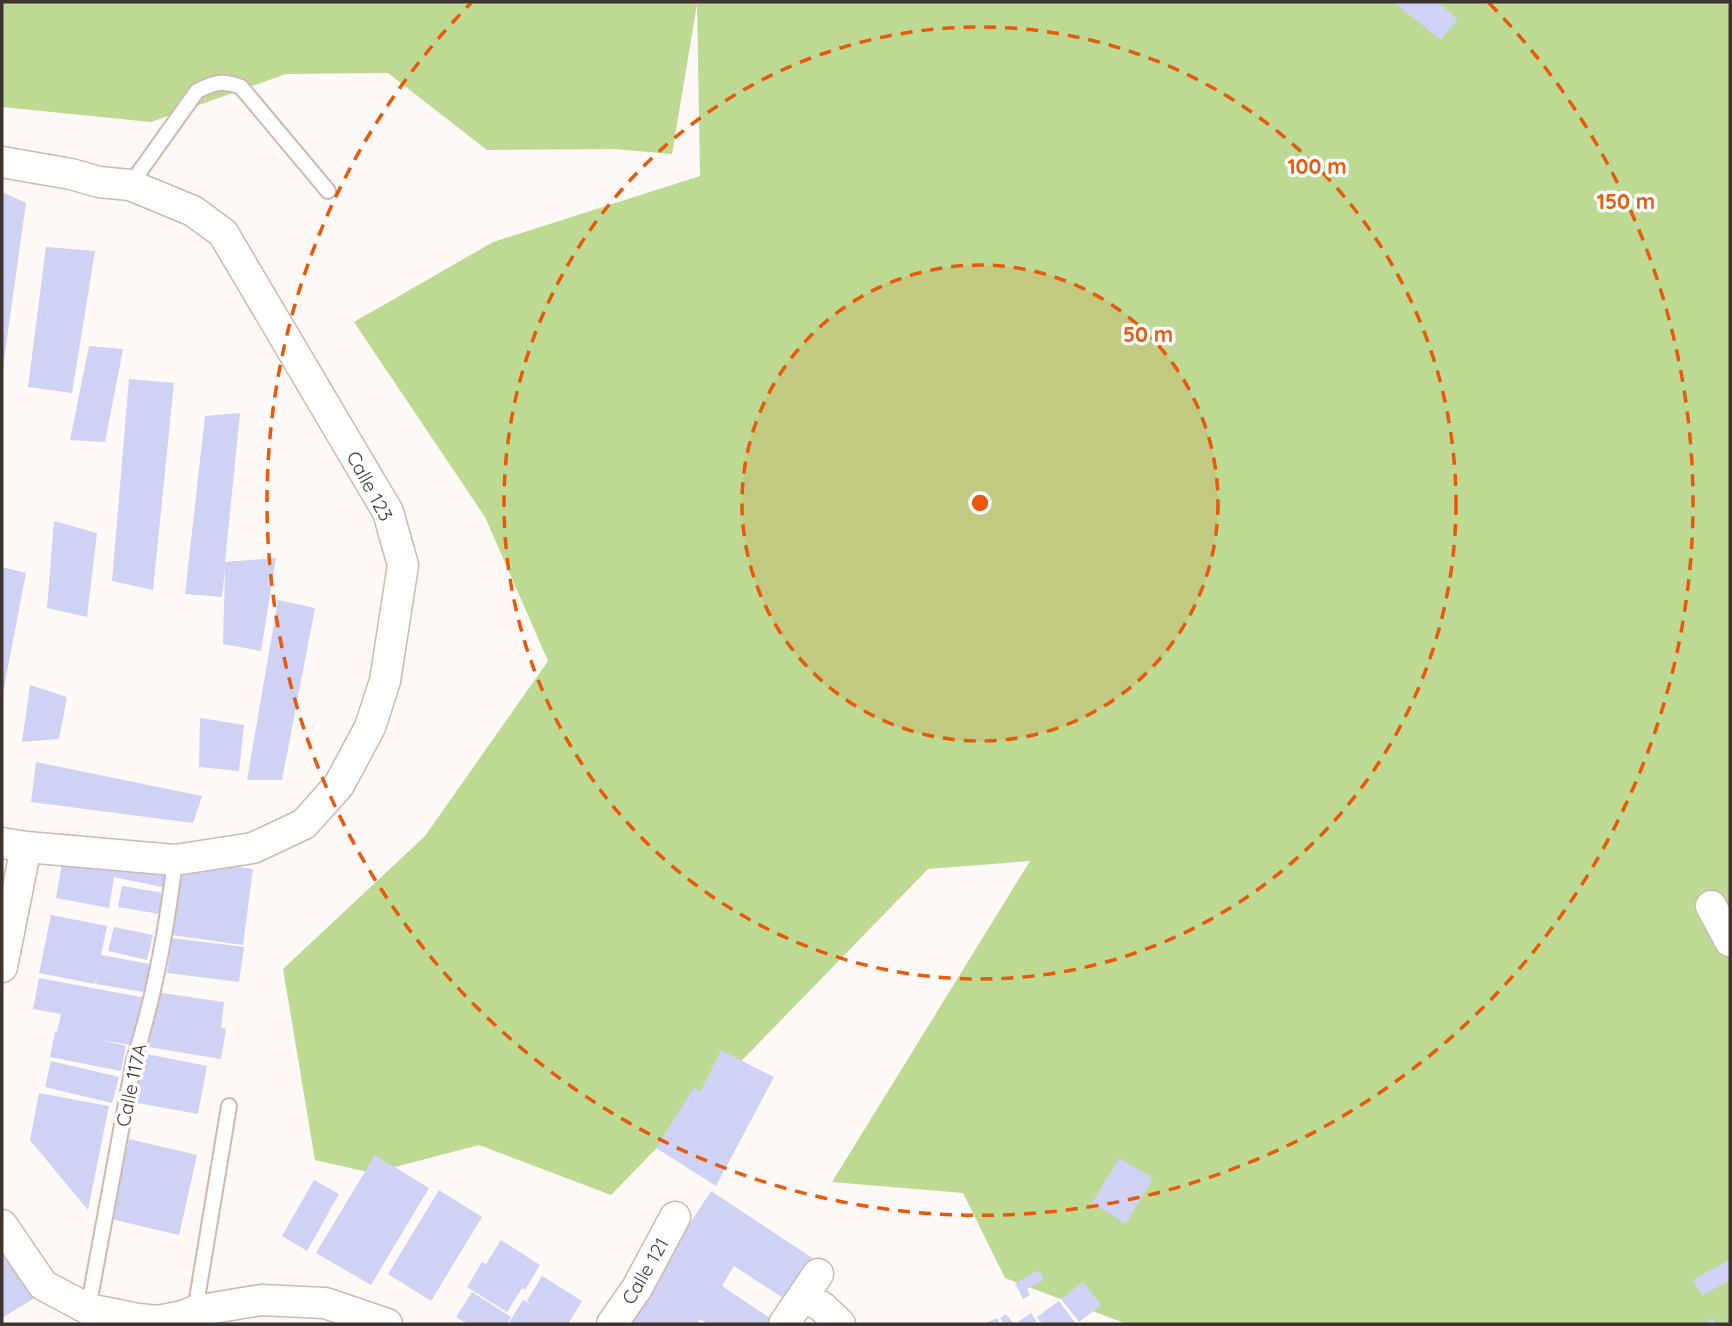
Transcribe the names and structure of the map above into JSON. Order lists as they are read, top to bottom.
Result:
{
  "streets": {
    "street": ["Calle 123", "Calle 121"],
    "lane": ["Calle 117A"]
  },
  "crossings": [
    ["Calle 123", "Calle 117A"]
  ],
  "rings": ["100 m", "150 m", "50 m"]
}
